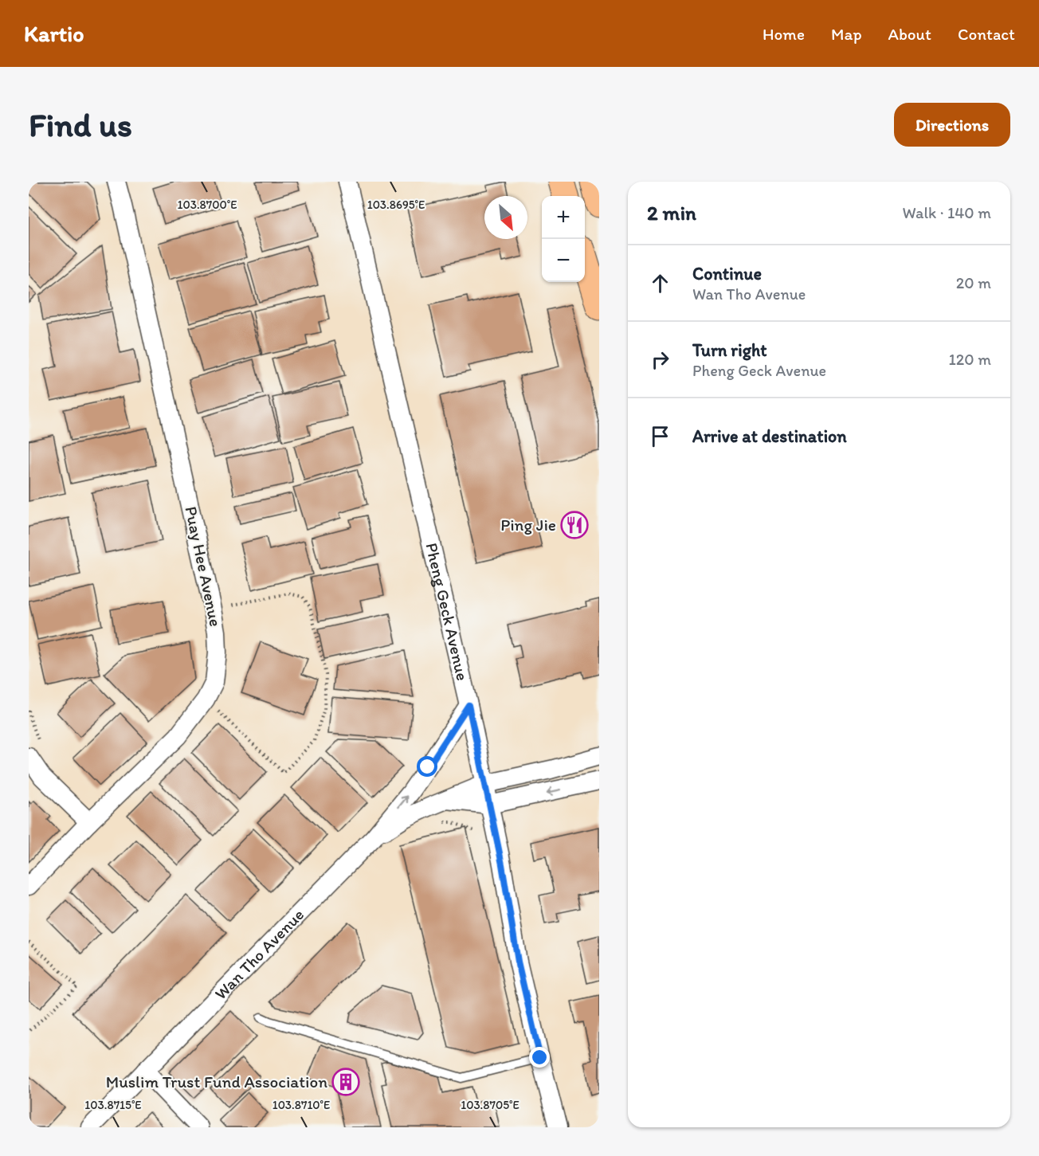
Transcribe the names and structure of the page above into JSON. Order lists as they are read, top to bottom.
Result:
{
  "streets": {
    "street": ["Puay Hee Avenue", "Pheng Geck Avenue", "Wan Tho Avenue"]
  },
  "crossings": [
    ["Pheng Geck Avenue", "Wan Tho Avenue"]
  ],
  "places": {
    "restaurant": ["Ping Jie"],
    "building": ["Muslim Trust Fund Association"]
  },
  "north": "bottom right",
  "page": {
    "header": "Kartio",
    "nav": [
      "Home",
      "Map",
      "About",
      "Contact"
    ],
    "buttons": "Directions",
    "title": "Find us",
    "heading": ["2 min", "Walk · 140 m"],
    "map_buttons": ["+", "−"],
    "list": [
      ["Continue", "Wan Tho Avenue", "20 m"],
      ["Turn right", "Pheng Geck Avenue", "120 m"],
      "Arrive at destination"
    ]
  },
  "coordinates": [
    "103.8700°E",
    "103.8695°E",
    "103.8715°E",
    "103.8710°E",
    "103.8705°E"
  ]
}
